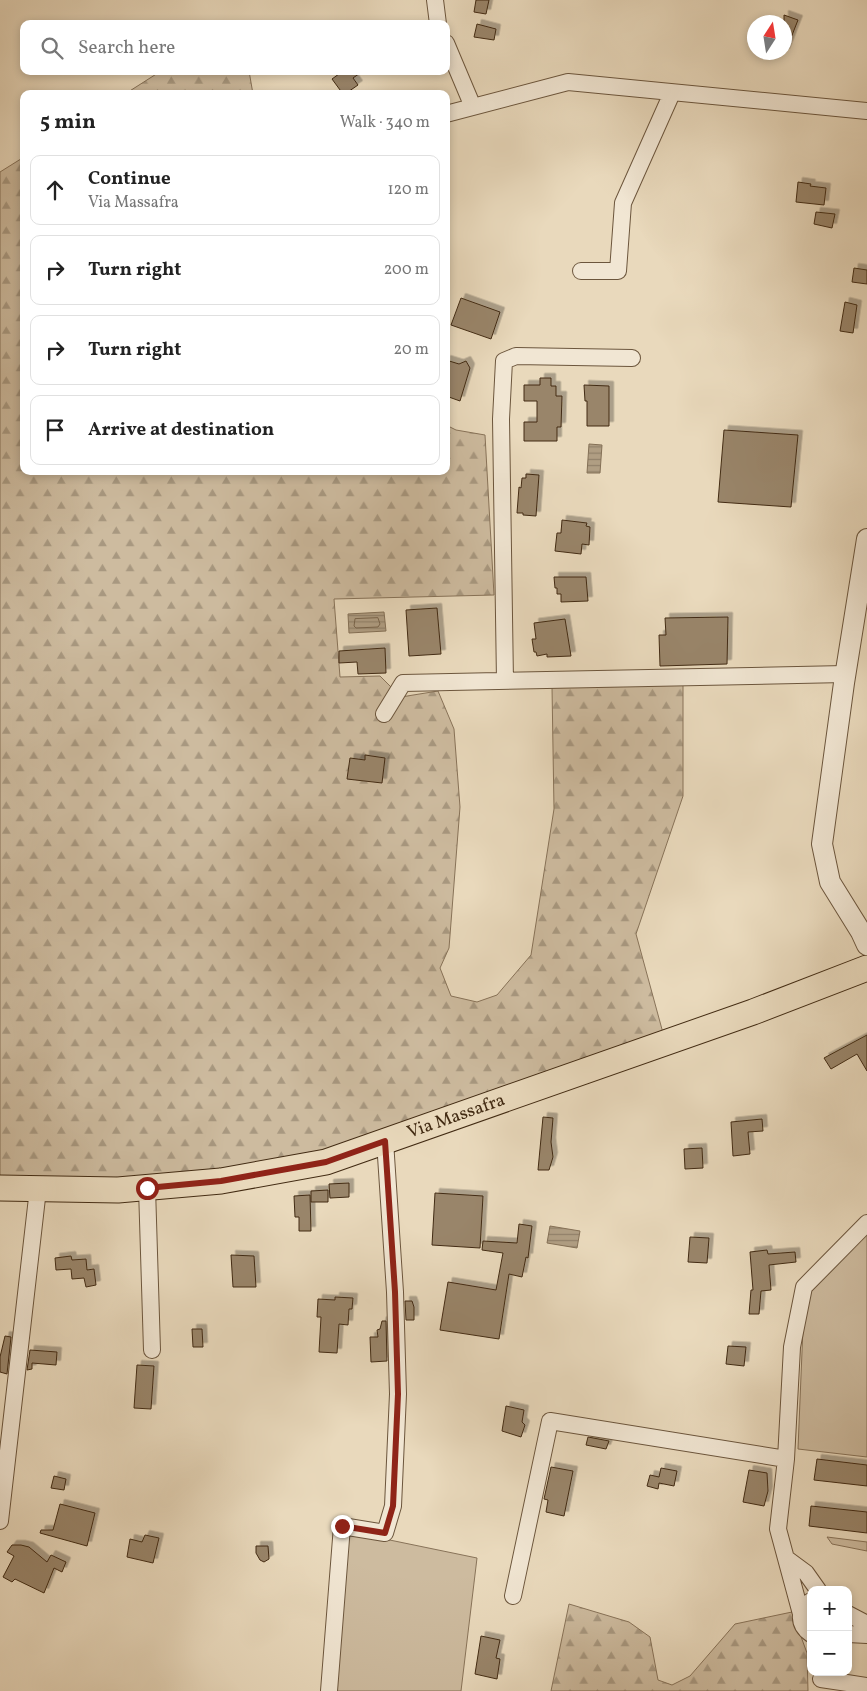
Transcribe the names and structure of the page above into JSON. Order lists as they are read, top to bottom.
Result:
{
  "streets": {
    "main road": ["Via Massafra"]
  },
  "north": "top",
  "page": {
    "search": "Search here",
    "heading": ["5 min", "Walk · 340 m"],
    "list": [
      ["Continue", "Via Massafra", "120 m"],
      ["Turn right", "200 m"],
      ["Turn right", "20 m"],
      "Arrive at destination"
    ],
    "map_buttons": ["+", "−"]
  }
}
